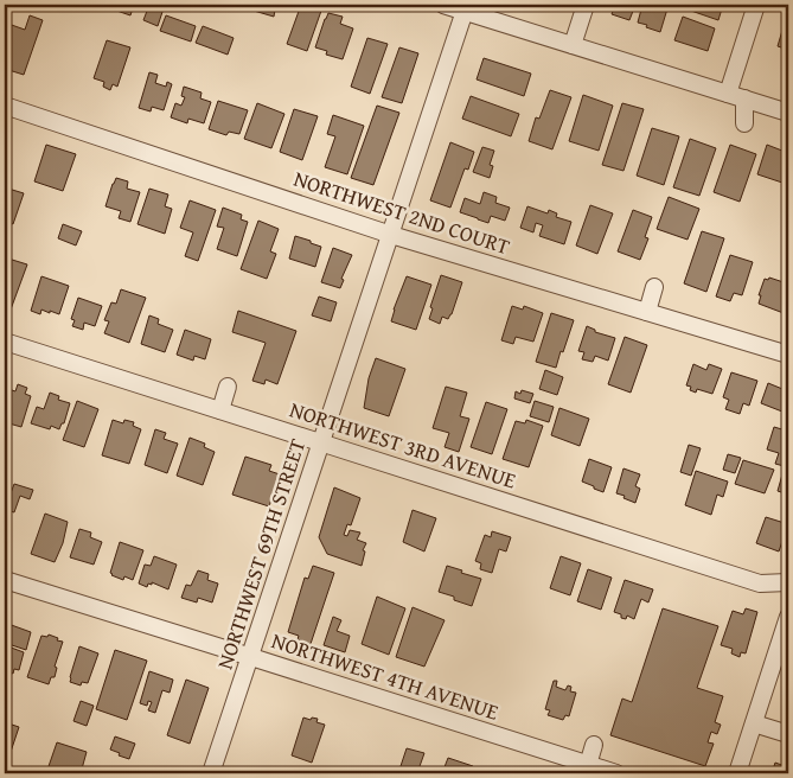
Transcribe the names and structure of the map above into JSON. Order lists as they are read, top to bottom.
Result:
{
  "streets": {
    "street": [
      "NORTHWEST 2ND COURT",
      "NORTHWEST 3RD AVENUE",
      "NORTHWEST 69TH STREET",
      "NORTHWEST 4TH AVENUE"
    ]
  },
  "crossings": [
    ["NORTHWEST 2ND COURT", "NORTHWEST 69TH STREET"],
    ["NORTHWEST 3RD AVENUE", "NORTHWEST 69TH STREET"],
    ["NORTHWEST 69TH STREET", "NORTHWEST 4TH AVENUE"]
  ]
}
